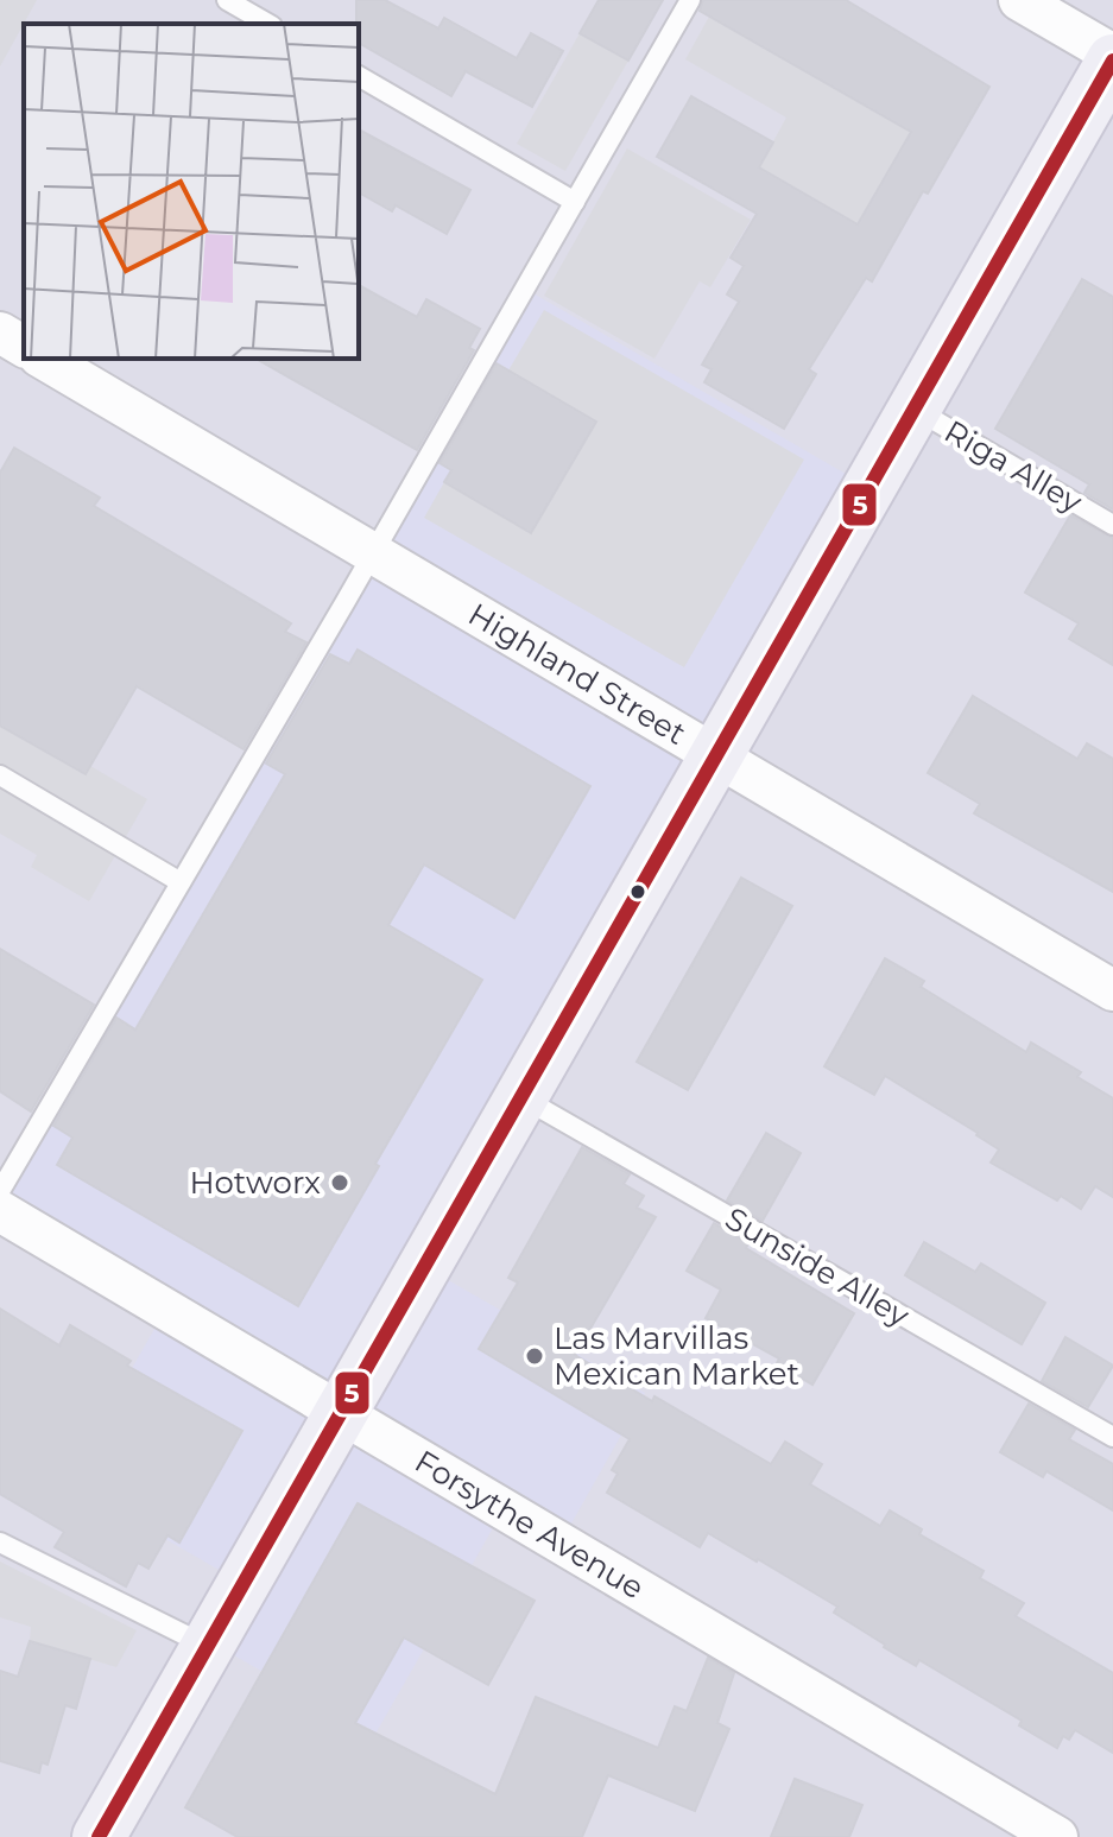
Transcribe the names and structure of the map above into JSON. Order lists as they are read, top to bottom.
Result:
{
  "streets": {
    "street": ["Highland Street", "Forsythe Avenue"],
    "lane": ["Riga Alley", "Sunside Alley"]
  },
  "places": ["Hotworx", "Las Marvillas Mexican Market"],
  "lines": ["transit line 5"]
}
